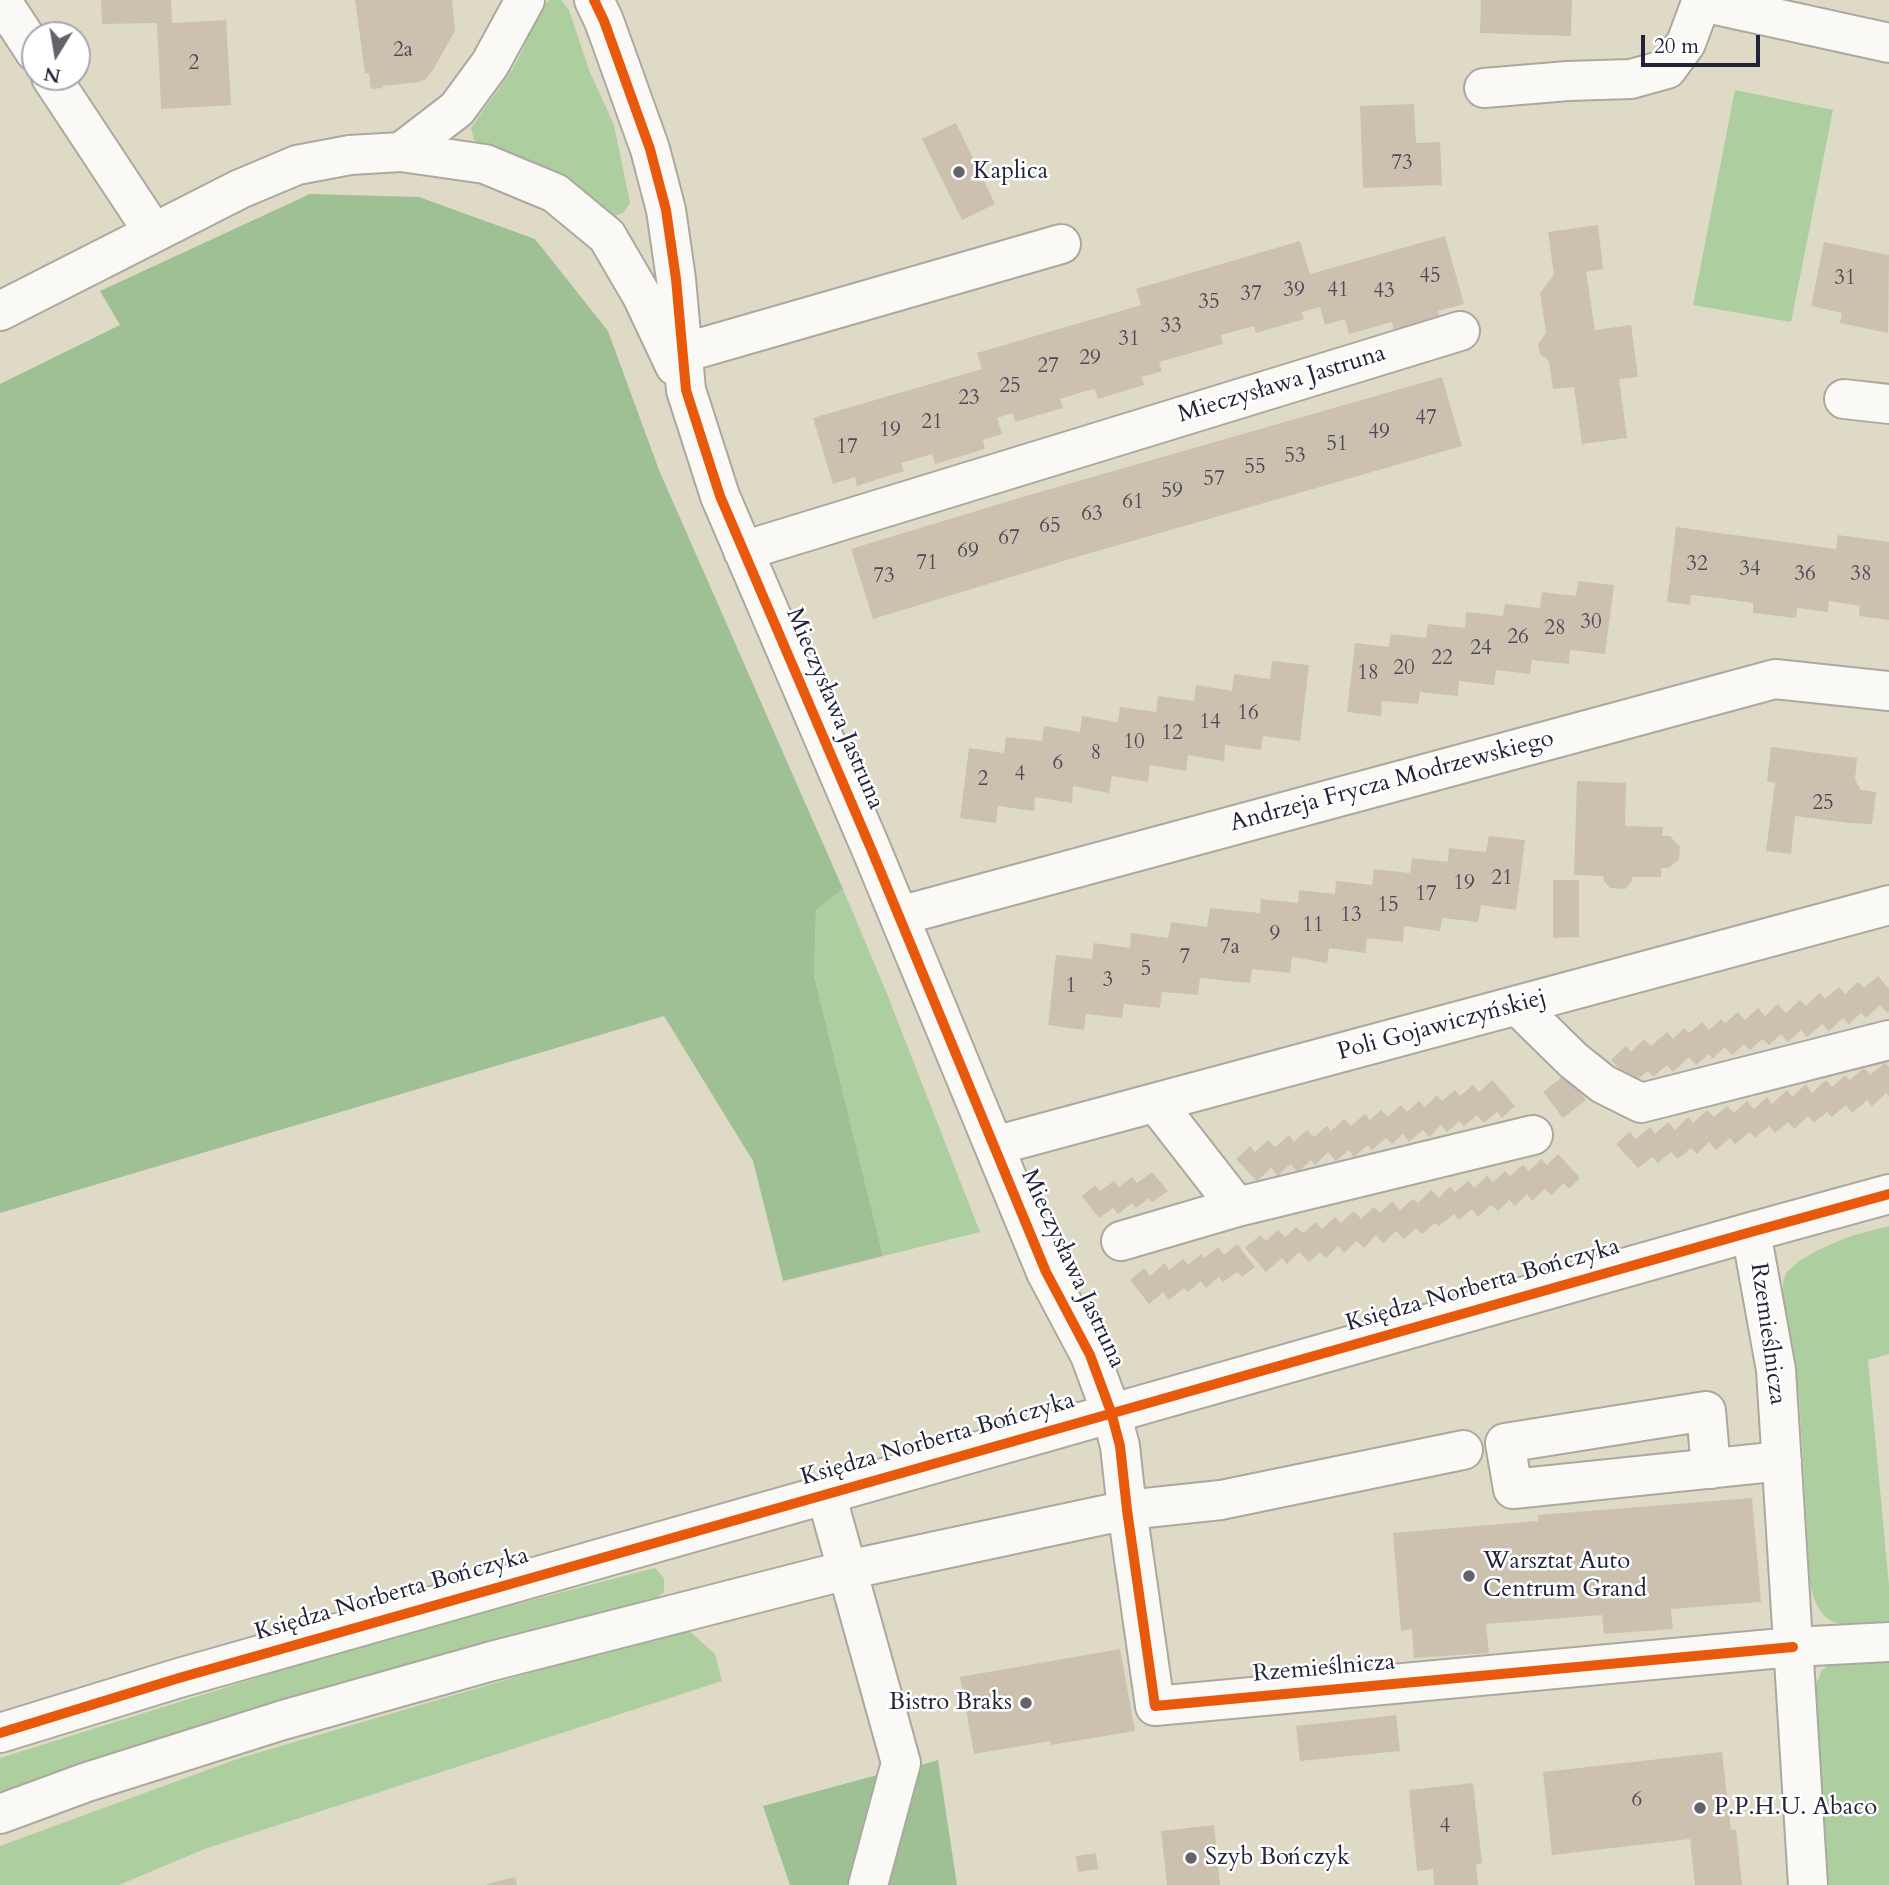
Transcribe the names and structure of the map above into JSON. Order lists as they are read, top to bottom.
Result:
{
  "streets": {
    "street": [
      "Mieczysława Jastruna",
      "Andrzeja Frycza Modrzewskiego",
      "Poli Gojawiczyńskiej",
      "Księdza Norberta Bończyka",
      "Rzemieślnicza"
    ]
  },
  "crossings": [
    ["Mieczysława Jastruna", "Andrzeja Frycza Modrzewskiego"],
    ["Mieczysława Jastruna", "Poli Gojawiczyńskiej"],
    ["Mieczysława Jastruna", "Księdza Norberta Bończyka"],
    ["Mieczysława Jastruna", "Rzemieślnicza"],
    ["Księdza Norberta Bończyka", "Rzemieślnicza"]
  ],
  "places": [
    "Kaplica",
    "Warsztat Auto Centrum Grand",
    "Bistro Braks",
    "P.P.H.U. Abaco",
    "Szyb Bończyk"
  ],
  "house_numbers": [
    "2a",
    "2",
    "73",
    "45",
    "31",
    "39",
    "41",
    "43",
    "37",
    "35",
    "33",
    "31",
    "29",
    "27",
    "25",
    "23",
    "47",
    "21",
    "19",
    "49",
    "51",
    "17",
    "53",
    "55",
    "57",
    "59",
    "61",
    "63",
    "65",
    "67",
    "69",
    "71",
    "32",
    "34",
    "36",
    "38",
    "73",
    "30",
    "28",
    "26",
    "24",
    "22",
    "20",
    "18",
    "16",
    "14",
    "12",
    "10",
    "8",
    "6",
    "4",
    "2",
    "25",
    "21",
    "19",
    "17",
    "15",
    "13",
    "11",
    "9",
    "7a",
    "7",
    "5",
    "3",
    "1",
    "6",
    "4"
  ],
  "scale_bar": "20 m",
  "north": "bottom"
}
